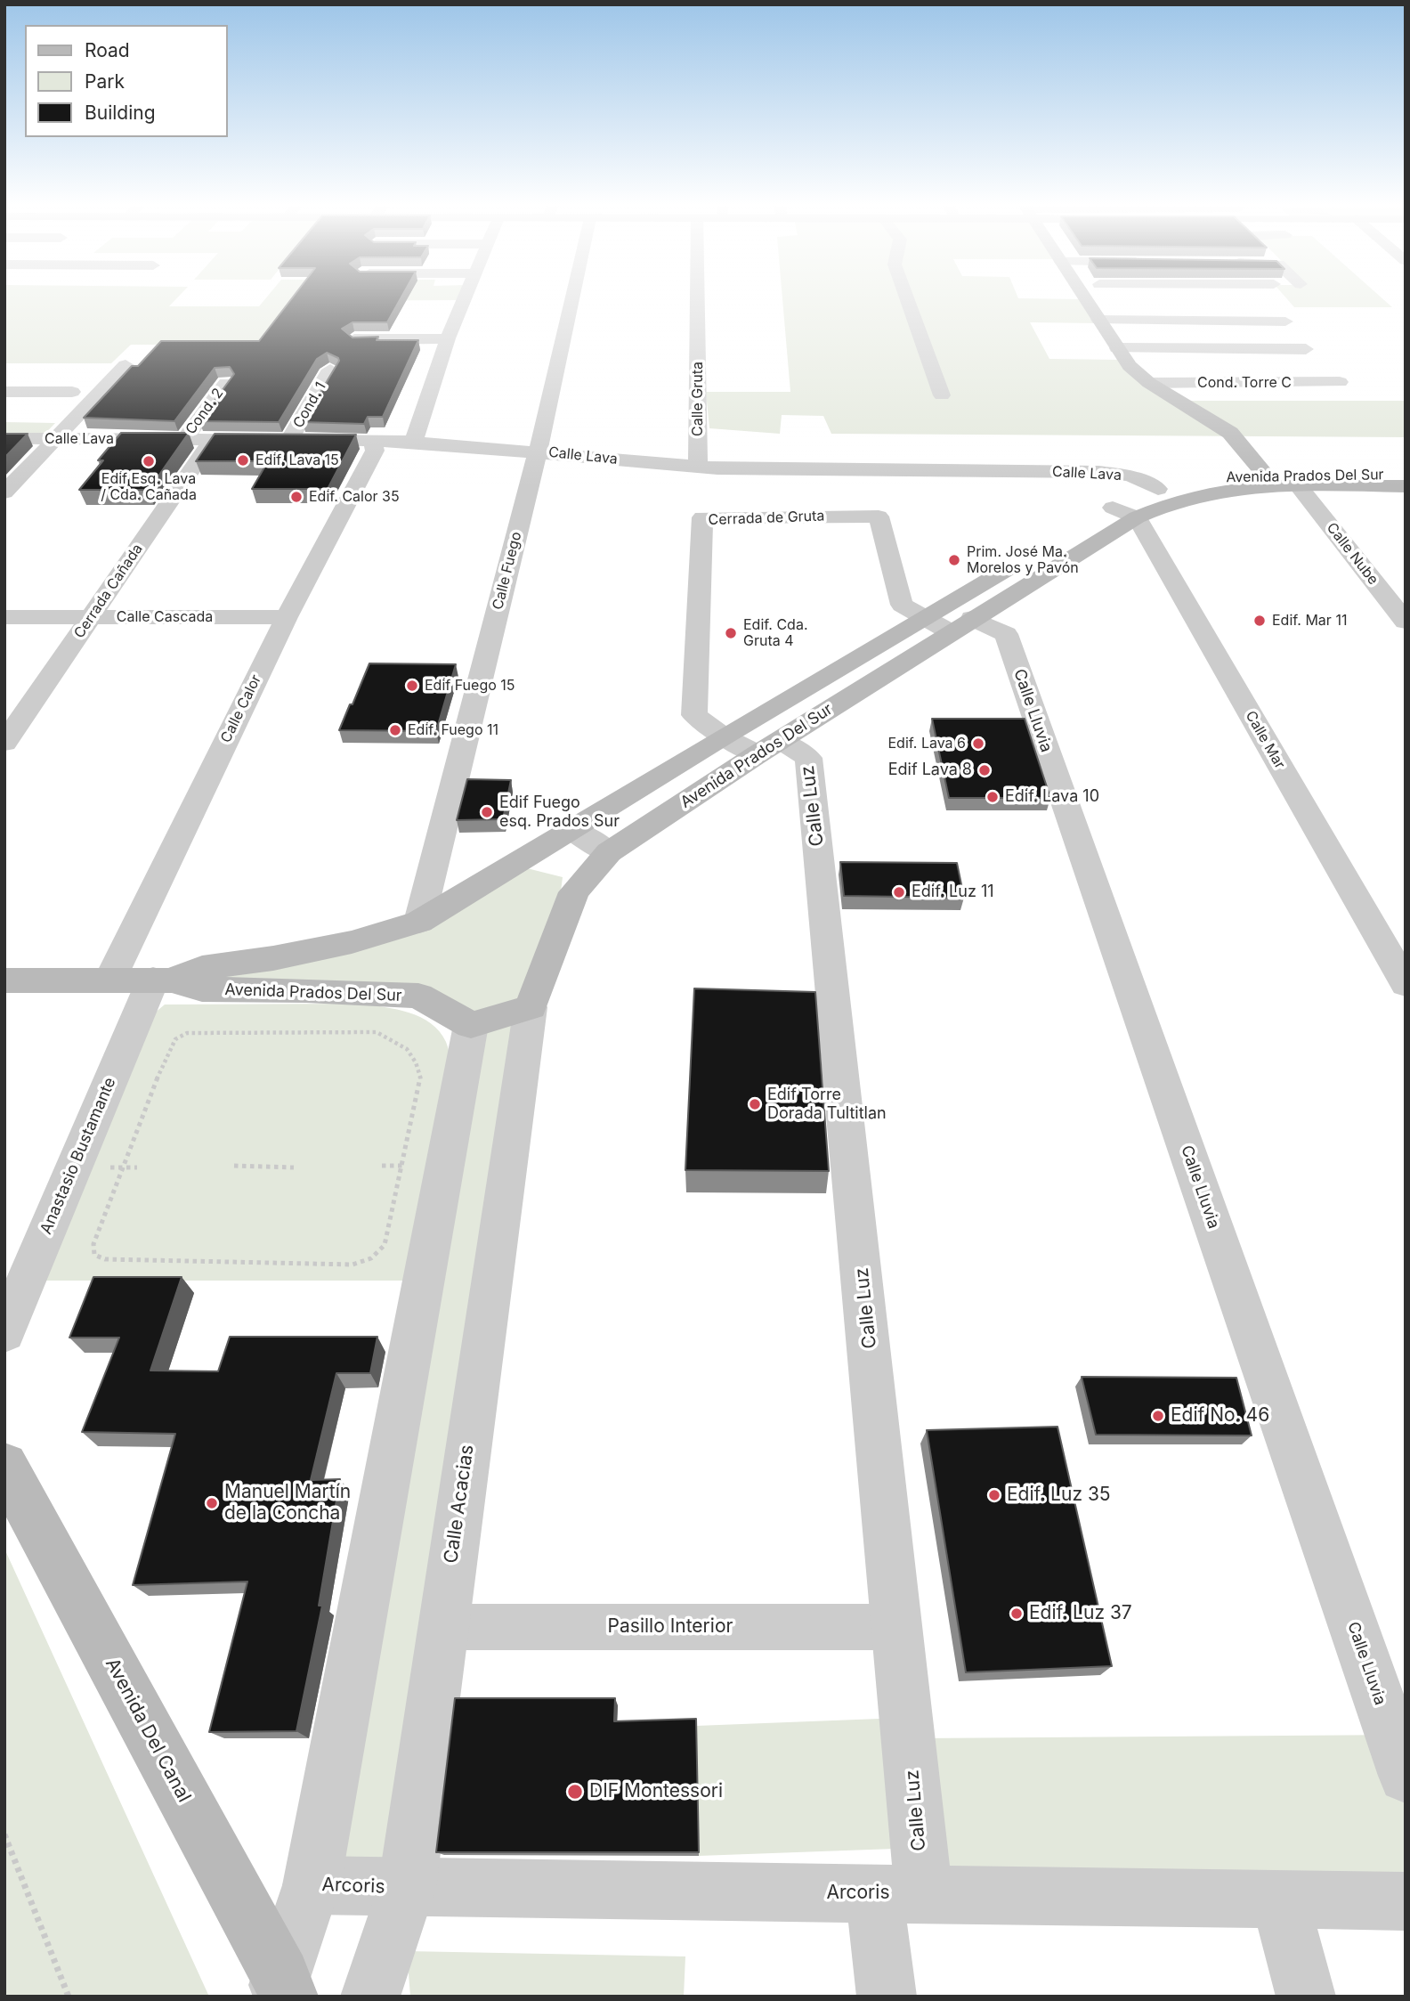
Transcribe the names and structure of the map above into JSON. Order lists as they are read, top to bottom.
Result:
{
  "streets": {
    "main road": ["Avenida Prados Del Sur", "Avenida Del Canal"],
    "street": [
      "Cond. Torre C",
      "Calle Gruta",
      "Cond. 1",
      "Cond. 2",
      "Calle Lava",
      "Cerrada de Gruta",
      "Calle Nube",
      "Calle Fuego",
      "Cerrada Cañada",
      "Calle Cascada",
      "Calle Calor",
      "Calle Lluvia",
      "Calle Mar",
      "Calle Luz",
      "Anastasio Bustamante",
      "Calle Acacias",
      "Pasillo Interior",
      "Arcoris"
    ]
  },
  "crossings": [
    ["Calle Gruta", "Calle Lava"],
    ["Cond. 1", "Calle Lava"],
    ["Cond. 2", "Calle Lava"],
    ["Calle Lava", "Avenida Prados Del Sur"],
    ["Calle Lava", "Calle Fuego"],
    ["Calle Lava", "Cerrada Cañada"],
    ["Calle Lava", "Calle Calor"],
    ["Avenida Prados Del Sur", "Cerrada de Gruta"],
    ["Avenida Prados Del Sur", "Calle Nube"],
    ["Avenida Prados Del Sur", "Calle Fuego"],
    ["Avenida Prados Del Sur", "Calle Calor"],
    ["Avenida Prados Del Sur", "Calle Lluvia"],
    ["Avenida Prados Del Sur", "Calle Mar"],
    ["Avenida Prados Del Sur", "Calle Luz"],
    ["Avenida Prados Del Sur", "Anastasio Bustamante"],
    ["Avenida Prados Del Sur", "Calle Acacias"],
    ["Cerrada de Gruta", "Calle Lluvia"],
    ["Cerrada de Gruta", "Calle Luz"],
    ["Cerrada Cañada", "Calle Cascada"],
    ["Calle Cascada", "Calle Calor"],
    ["Calle Luz", "Pasillo Interior"],
    ["Calle Luz", "Arcoris"],
    ["Calle Acacias", "Pasillo Interior"],
    ["Calle Acacias", "Arcoris"]
  ],
  "places": [
    "Edif. Lava 15",
    "Edif Esq. Lava / Cda. Cañada",
    "Edif. Calor 35",
    "Prim. José Ma. Morelos y Pavón",
    "Edif. Mar 11",
    "Edif. Cda. Gruta 4",
    "Edif Fuego 15",
    "Edif. Fuego 11",
    "Edif. Lava 6",
    "Edif Lava 8",
    "Edif. Lava 10",
    "Edif Fuego esq. Prados Sur",
    "Edif. Luz 11",
    "Edif Torre Dorada Tultitlan",
    "Edif No. 46",
    "Edif. Luz 35",
    "Manuel Martín de la Concha",
    "Edif. Luz 37",
    "DIF Montessori"
  ],
  "legend": ["Road", "Park", "Building"]
}
